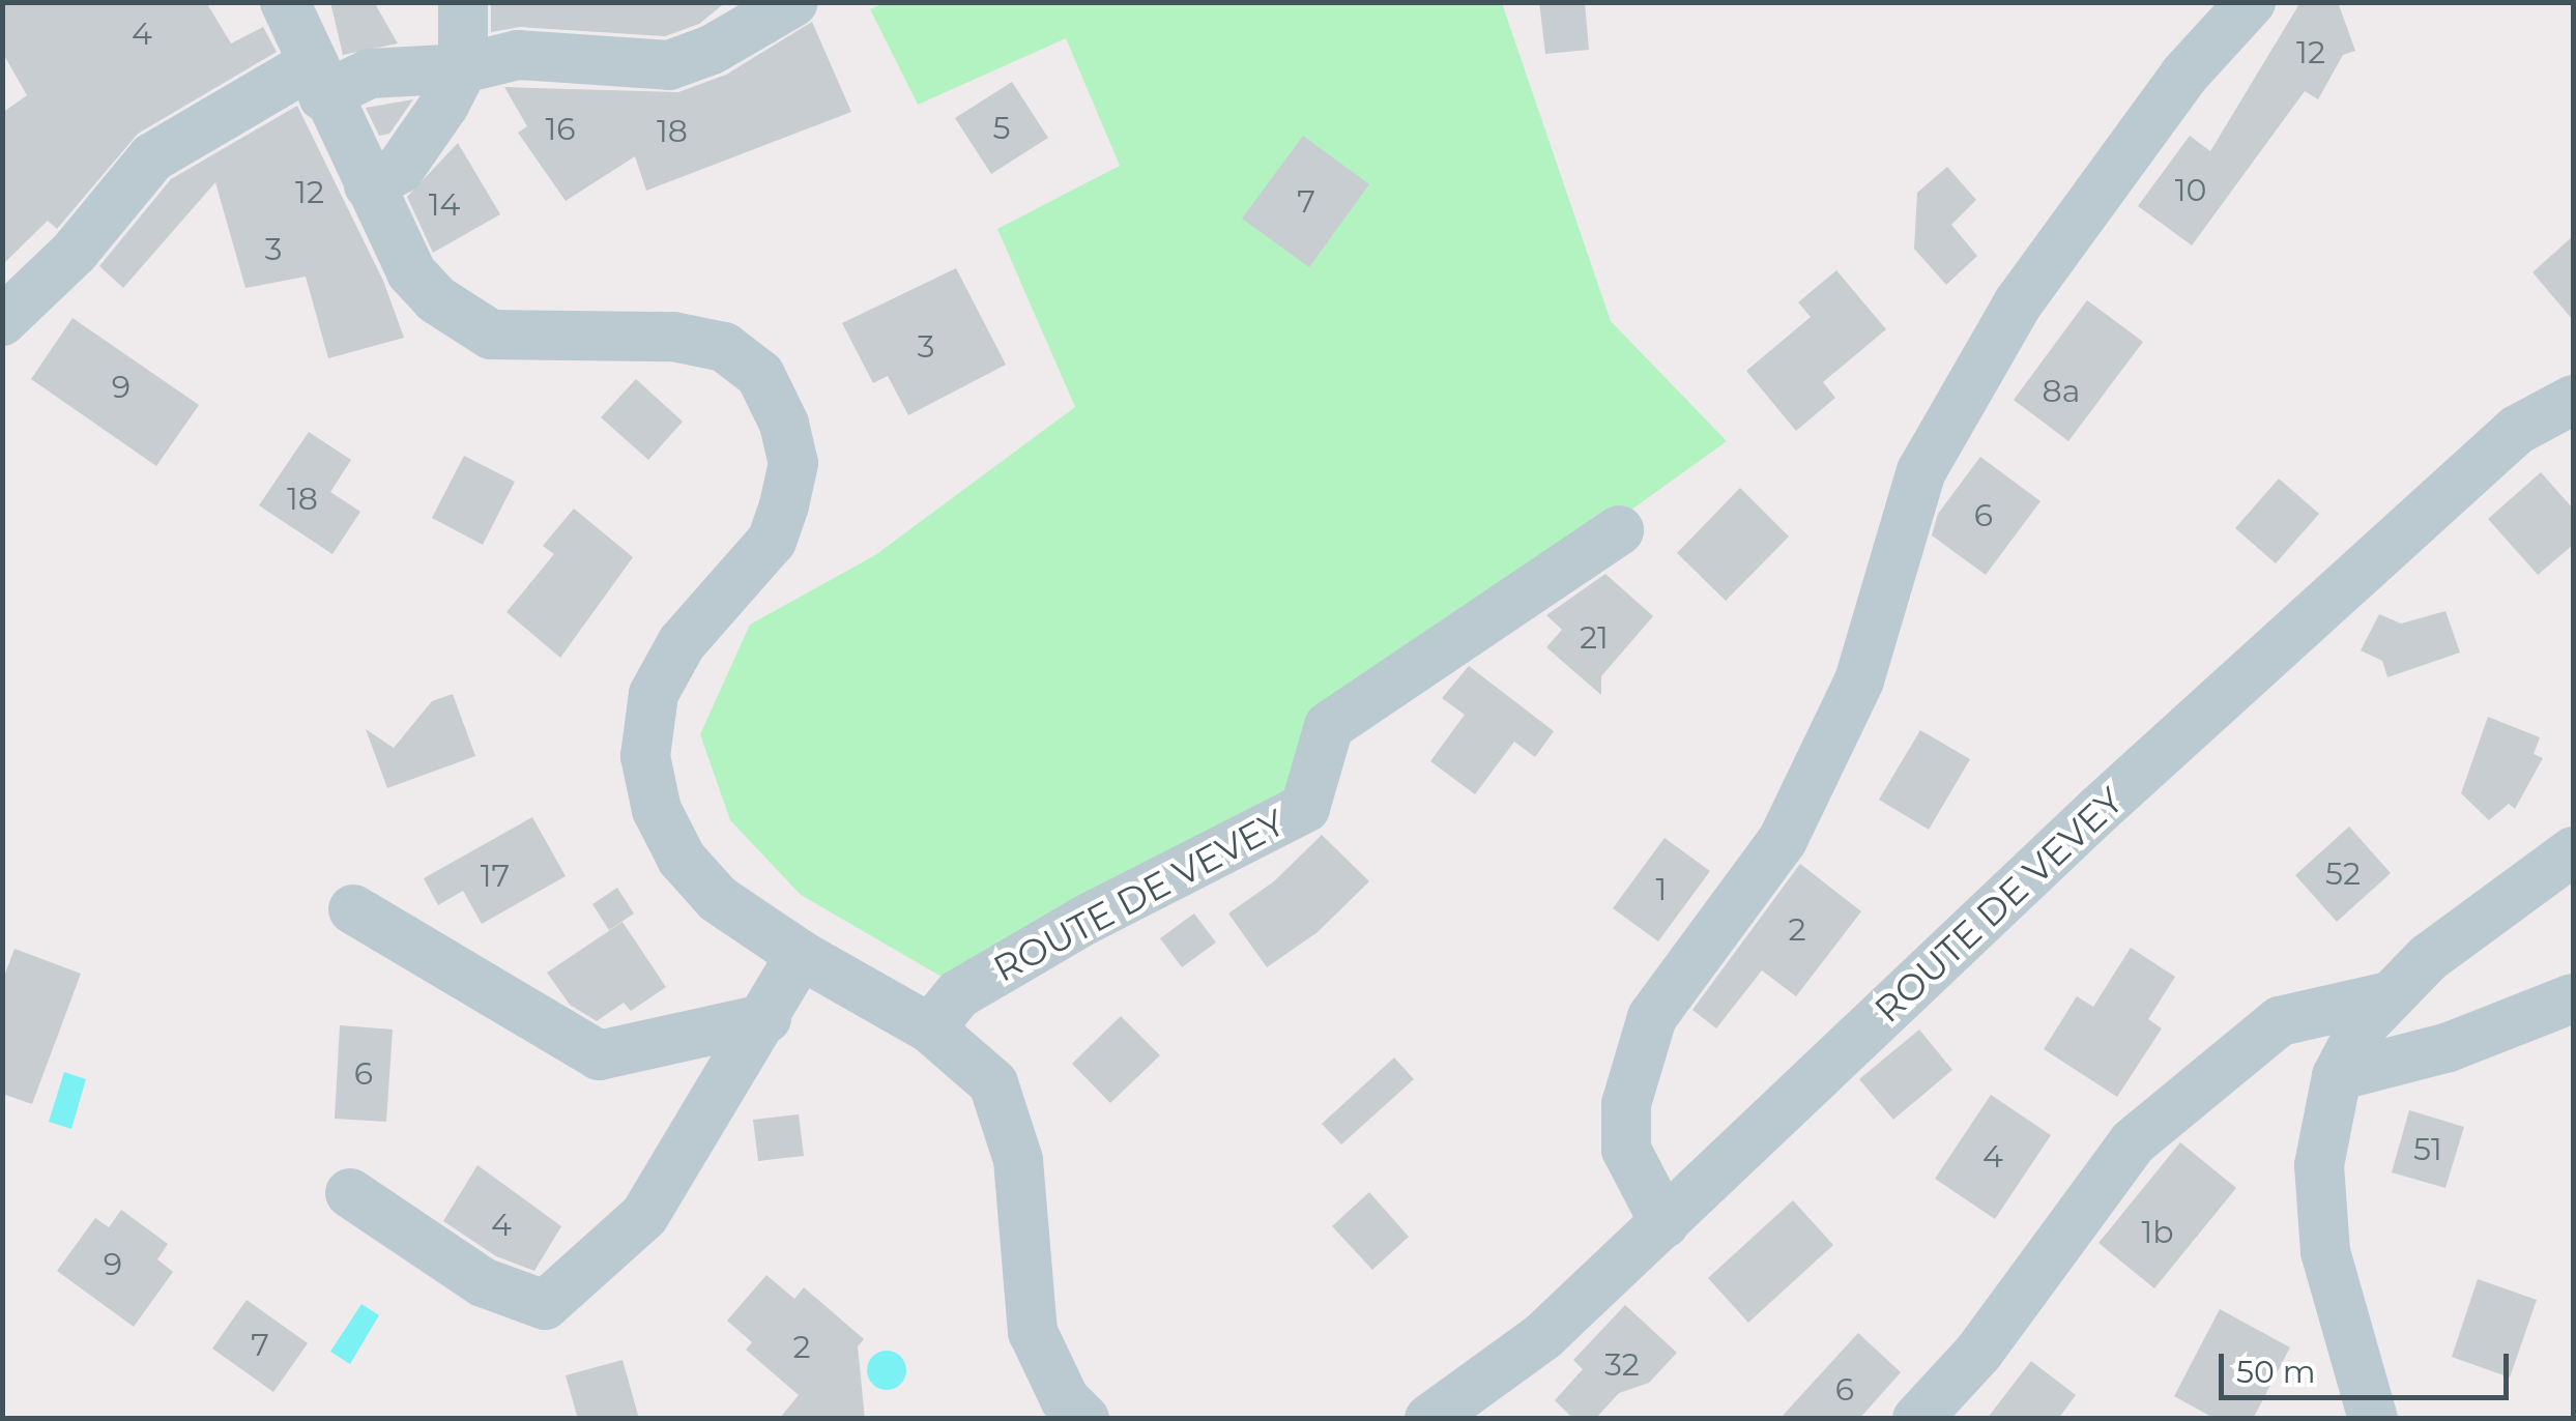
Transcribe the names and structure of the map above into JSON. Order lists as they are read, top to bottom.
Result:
{
  "streets": {
    "street": ["ROUTE DE VEVEY"]
  },
  "house_numbers": [
    "4",
    "12",
    "5",
    "16",
    "18",
    "10",
    "12",
    "7",
    "14",
    "3",
    "3",
    "9",
    "8a",
    "18",
    "6",
    "21",
    "52",
    "17",
    "1",
    "2",
    "6",
    "51",
    "4",
    "4",
    "1b",
    "9",
    "7",
    "2",
    "32",
    "6"
  ],
  "scale_bar": "50 m"
}
